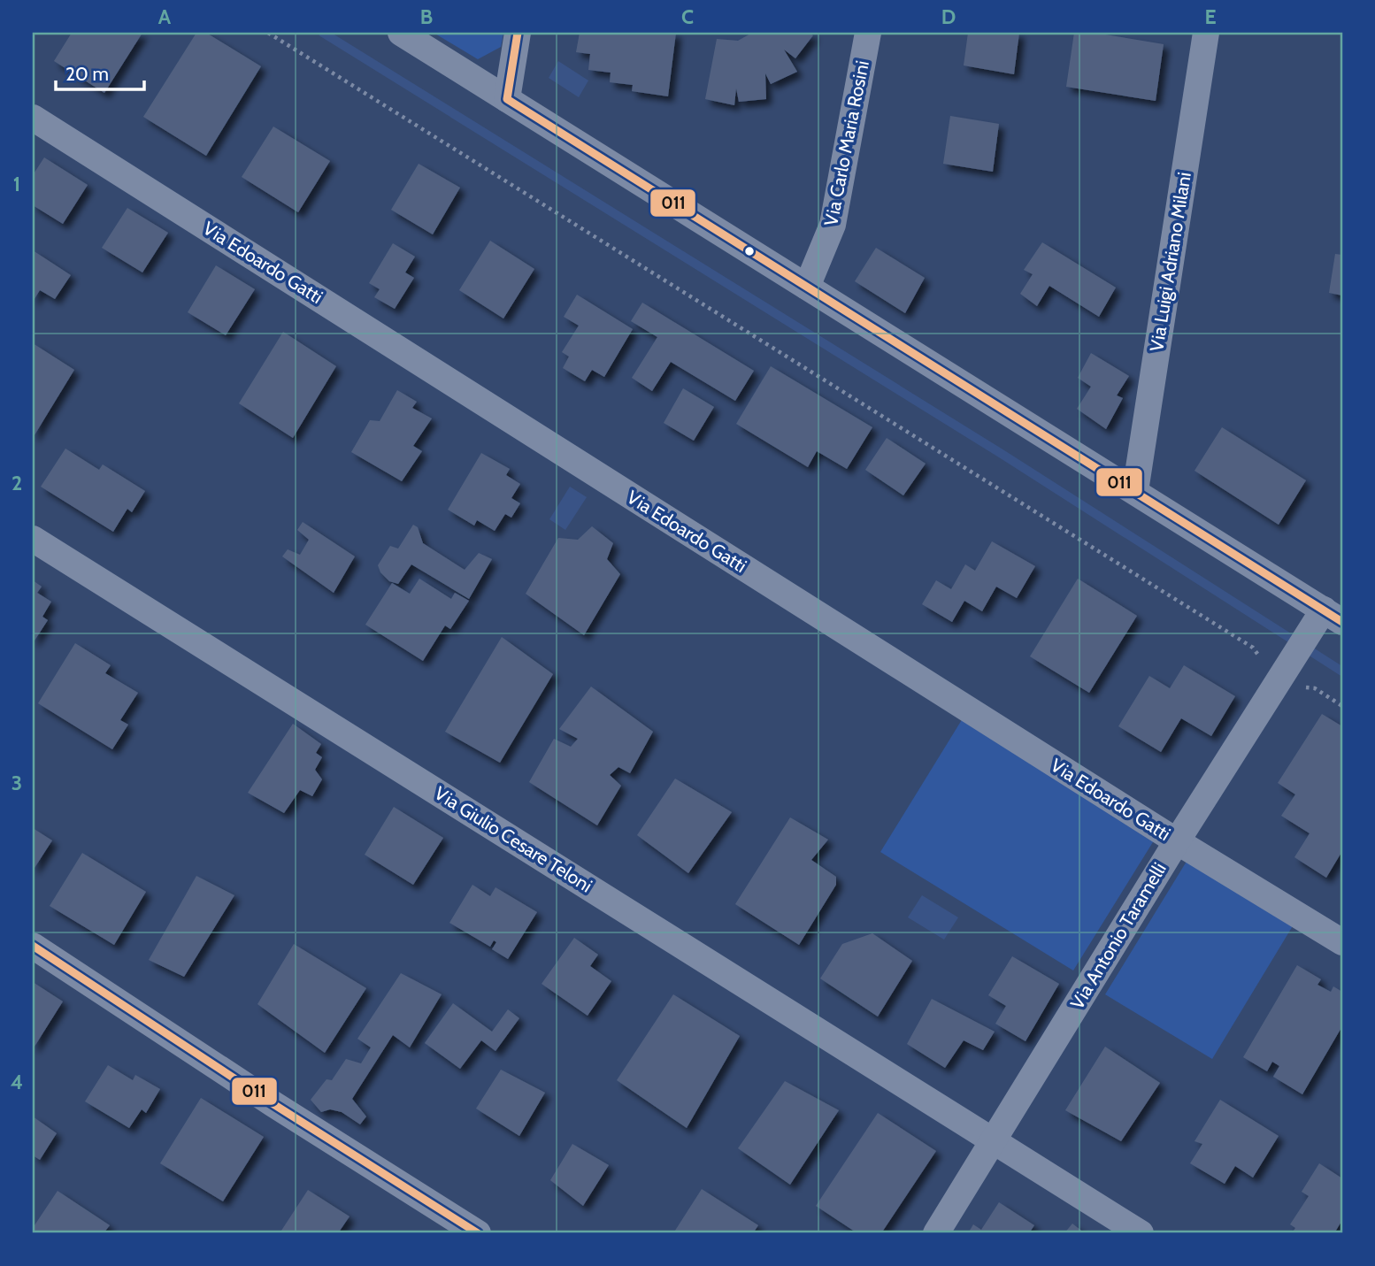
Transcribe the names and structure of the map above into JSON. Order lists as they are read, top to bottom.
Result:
{
  "streets": {
    "street": [
      "Via Carlo Maria Rosini",
      "Via Luigi Adriano Milani",
      "Via Edoardo Gatti",
      "Via Giulio Cesare Teloni",
      "Via Antonio Taramelli"
    ]
  },
  "crossings": [
    ["Via Edoardo Gatti", "Via Antonio Taramelli"],
    ["Via Giulio Cesare Teloni", "Via Antonio Taramelli"]
  ],
  "lines": ["transit line 011"],
  "scale_bar": "20 m",
  "grid": {
    "columns": [
      "A",
      "B",
      "C",
      "D",
      "E"
    ],
    "rows": [
      "1",
      "2",
      "3",
      "4"
    ]
  }
}
